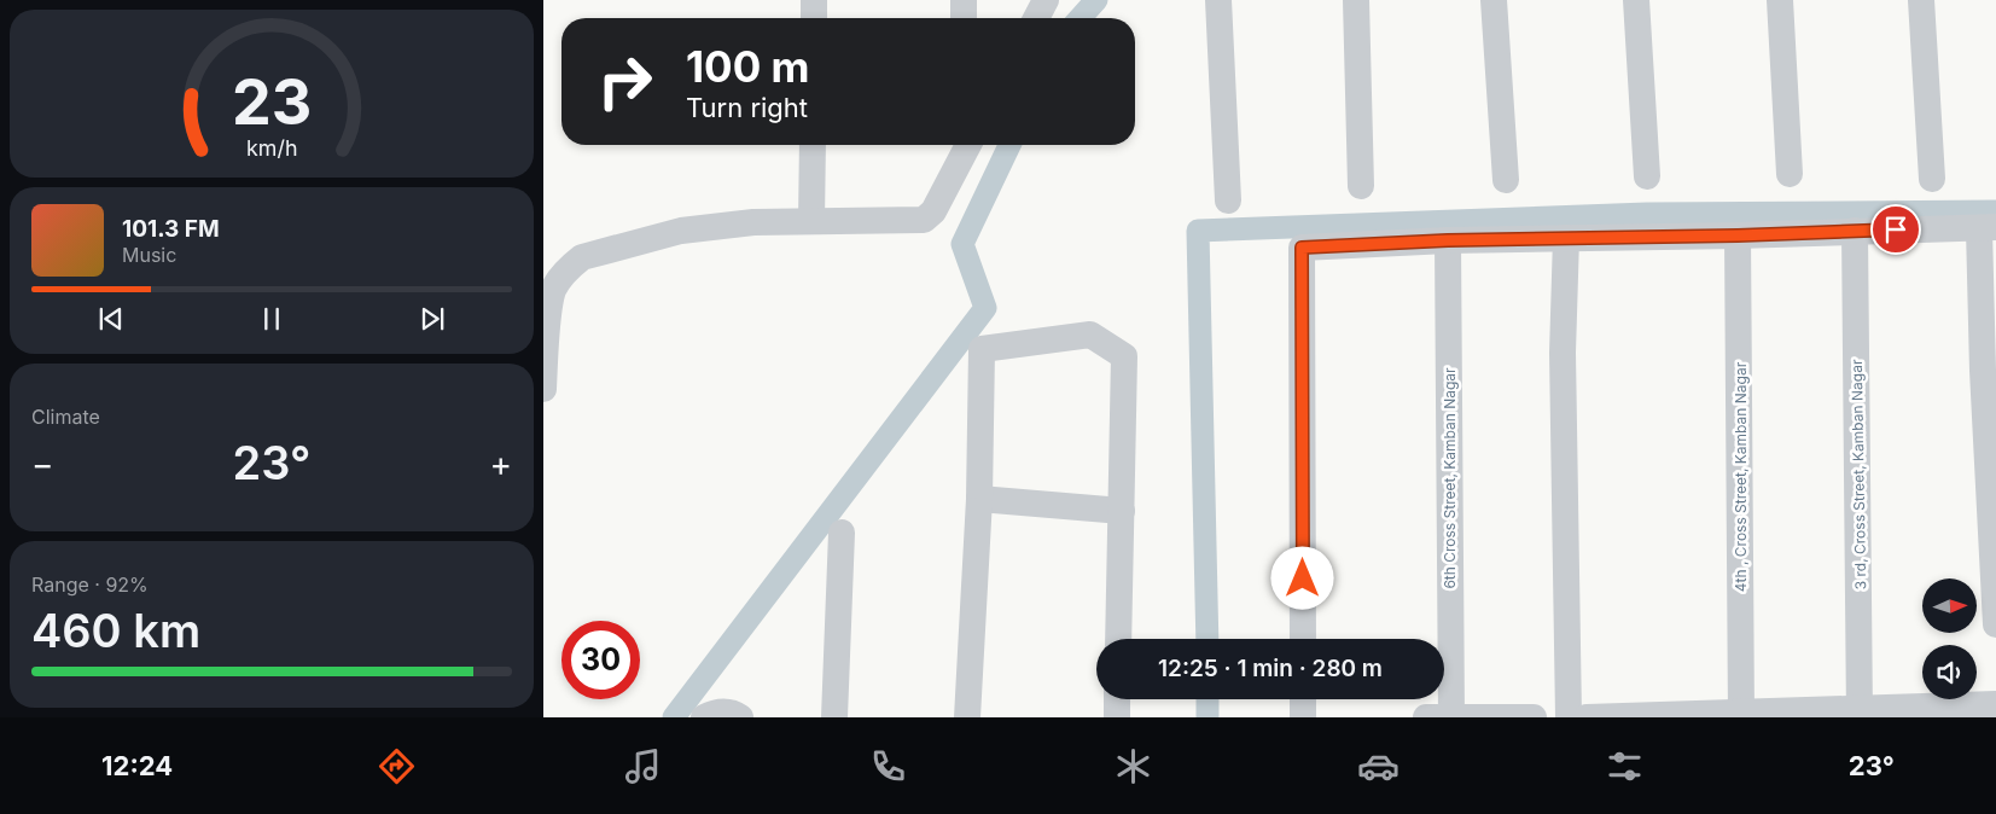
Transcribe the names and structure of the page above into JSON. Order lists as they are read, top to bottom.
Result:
{
  "streets": {
    "street": ["3 rd, Cross Street, Kamban Nagar", "4th , Cross Street, Kamban Nagar", "6th Cross Street, Kamban Nagar"]
  },
  "north": "right",
  "page": {
    "turn": ["100 m", "Turn right"],
    "song": ["101.3 FM", "Music"],
    "tile": [
      "Climate",
      ["Range · 92%", "460 km"]
    ],
    "heat": ["−", "23°", "+"],
    "limit": "30",
    "trip": "12:25 · 1 min · 280 m",
    "tabs": ["12:24", "23°"],
    "gauge": ["23", "km/h"]
  }
}
